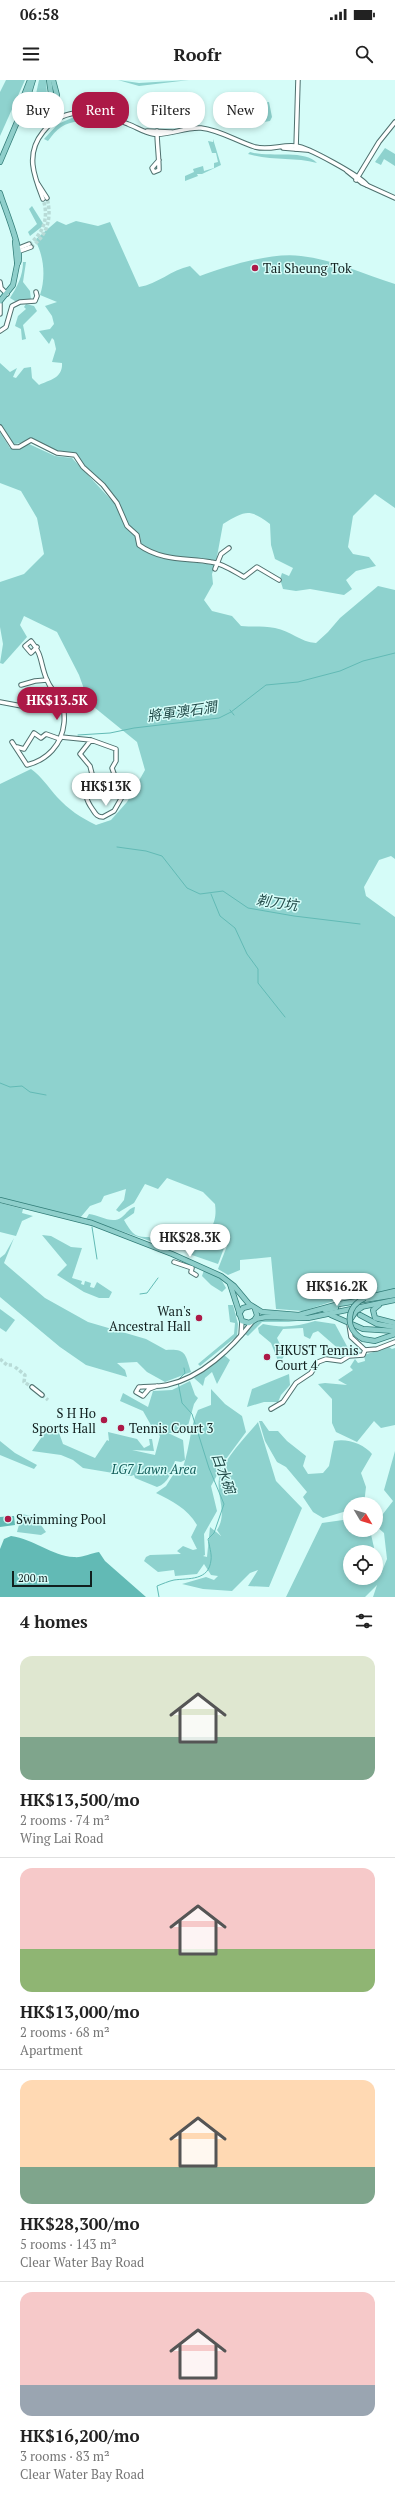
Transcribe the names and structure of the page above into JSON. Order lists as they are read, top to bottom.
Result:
{
  "water": ["將軍澳石澗", "剃刀坑", "白水碗"],
  "parks": ["LG7 Lawn Area"],
  "places": [
    "Tai Sheung Tok",
    "Wan's Ancestral Hall",
    "HKUST Tennis Court 4",
    "S H Ho Sports Hall",
    "Tennis Court 3",
    "Swimming Pool"
  ],
  "scale_bar": "200 m",
  "north": "bottom right",
  "page": {
    "status": "06:58",
    "header": "Roofr",
    "chip": [
      "Buy",
      "Rent",
      "Filters",
      "New"
    ],
    "price": [
      "HK$13.5K",
      "HK$13K",
      "HK$28.3K",
      "HK$16.2K"
    ],
    "scale": "200 m",
    "heading": "4 homes",
    "list": [
      {
        "name": "HK$13,500/mo",
        "note": "2 rooms · 74 m² · Wing Lai Road"
      },
      {
        "name": "HK$13,000/mo",
        "note": "2 rooms · 68 m² · Apartment"
      },
      {
        "name": "HK$28,300/mo",
        "note": "5 rooms · 143 m² · Clear Water Bay Road"
      },
      {
        "name": "HK$16,200/mo",
        "note": "3 rooms · 83 m² · Clear Water Bay Road"
      }
    ]
  }
}
